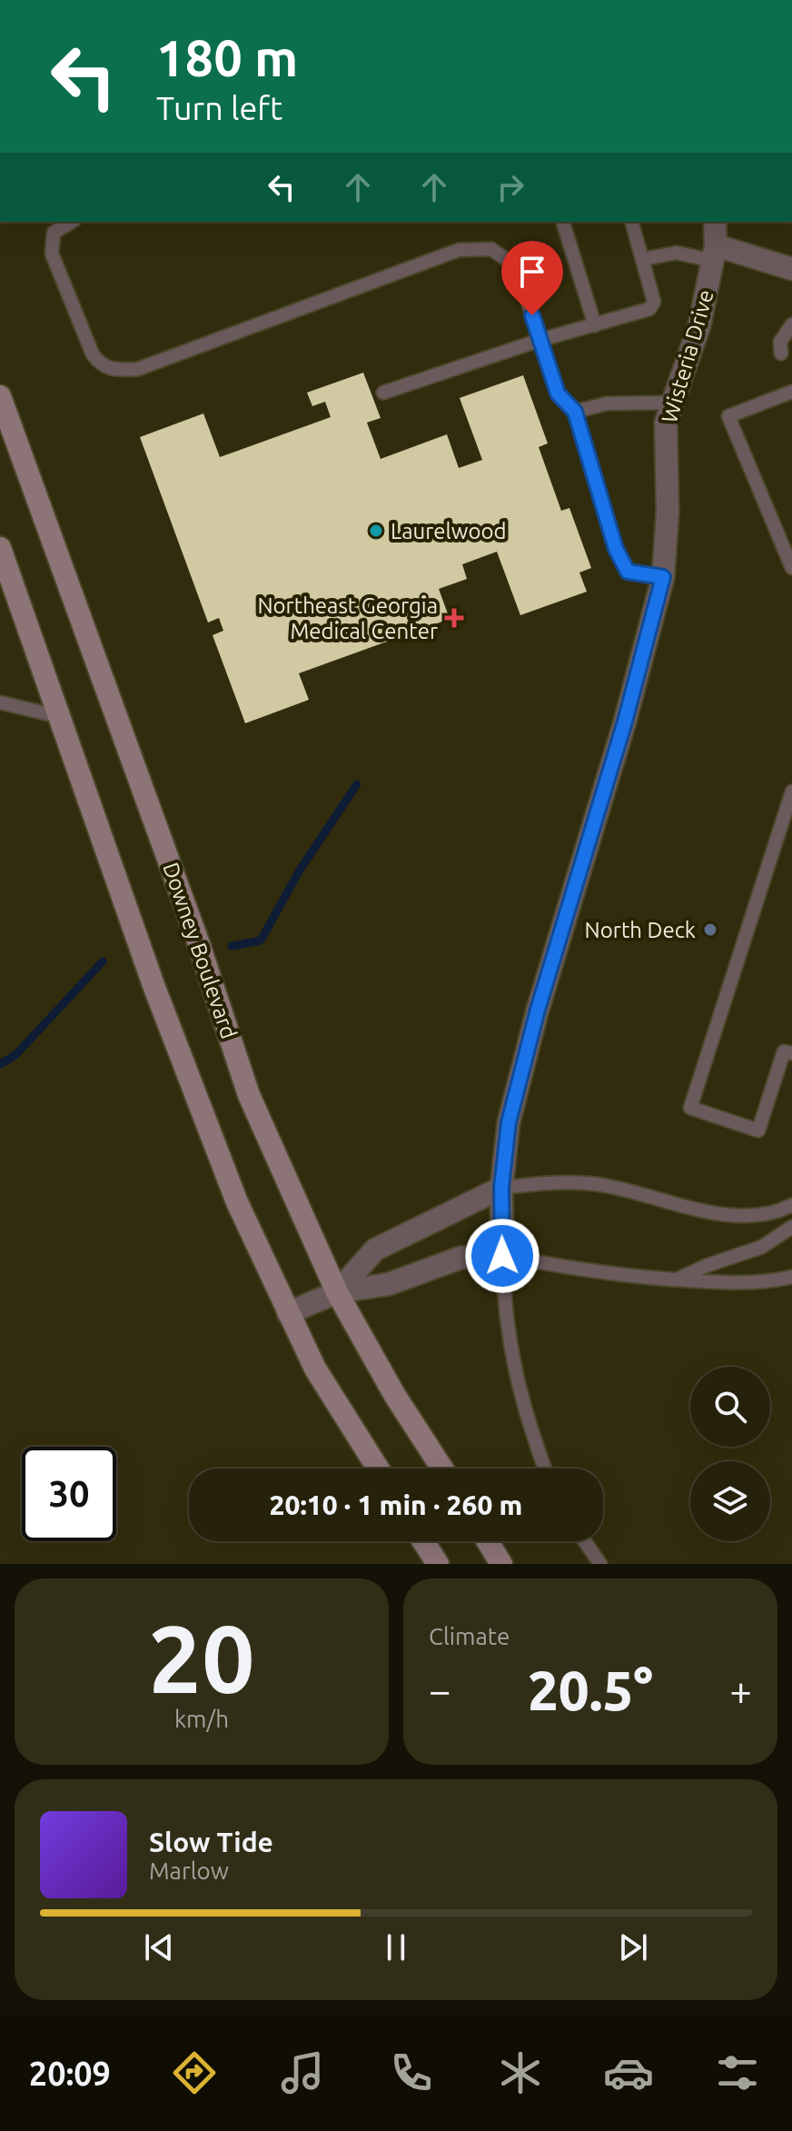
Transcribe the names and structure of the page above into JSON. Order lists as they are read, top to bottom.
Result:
{
  "streets": {
    "main road": ["Downey Boulevard"],
    "street": ["Wisteria Drive"]
  },
  "places": {
    "other": ["Laurelwood", "North Deck"],
    "health": ["Northeast Georgia Medical Center"]
  },
  "page": {
    "turn": ["180 m", "Turn left"],
    "limit": "30",
    "trip": "20:10 · 1 min · 260 m",
    "tile": [
      ["20", "km/h"],
      "Climate"
    ],
    "heat": ["−", "20.5°", "+"],
    "song": ["Slow Tide", "Marlow"],
    "tabs": "20:09"
  }
}
